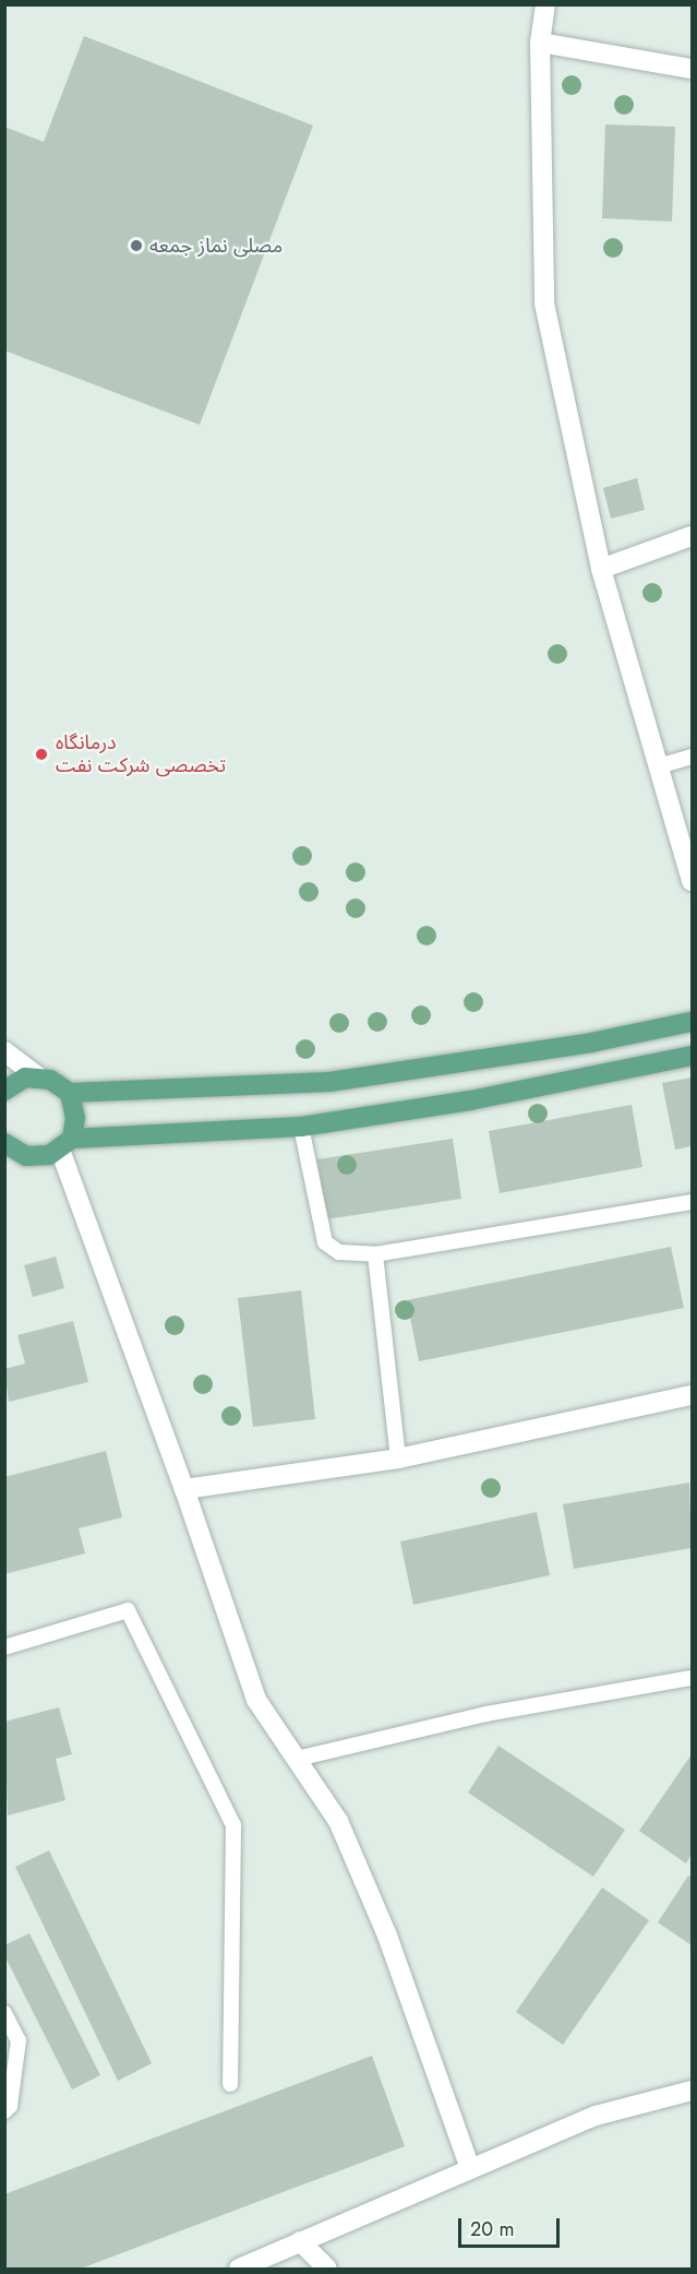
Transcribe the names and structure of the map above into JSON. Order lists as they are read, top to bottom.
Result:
{
  "places": ["مصلی نماز جمعه", "درمانگاه تخصصی شرکت نفت"],
  "scale_bar": "20 m"
}
